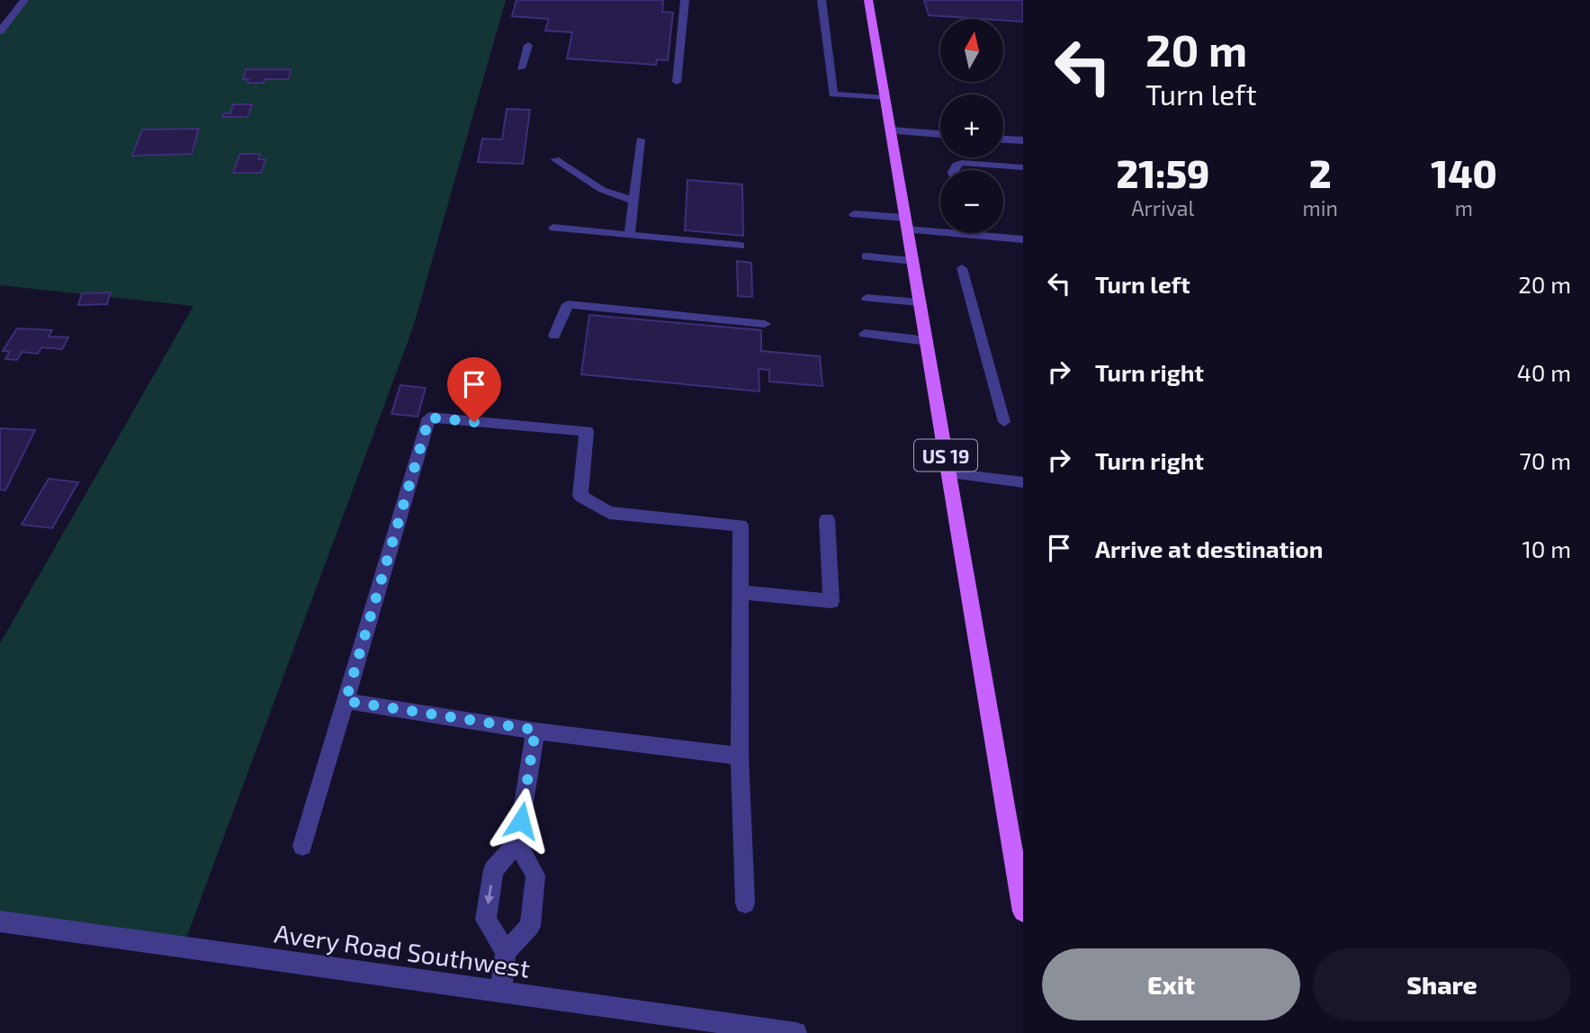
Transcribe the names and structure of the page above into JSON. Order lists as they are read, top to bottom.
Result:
{
  "streets": {
    "main road": ["US 19"],
    "street": ["Avery Road Southwest"]
  },
  "north": "top",
  "page": {
    "turn": ["20 m", "Turn left"],
    "map_buttons": ["+", "−"],
    "eta": [
      "21:59",
      "Arrival",
      "2",
      "min",
      "140",
      "m"
    ],
    "list": [
      {
        "name": "Turn left",
        "value": "20 m"
      },
      {
        "name": "Turn right",
        "value": "40 m"
      },
      {
        "name": "Turn right",
        "value": "70 m"
      },
      {
        "name": "Arrive at destination",
        "value": "10 m"
      }
    ],
    "buttons": ["Exit", "Share"]
  }
}
